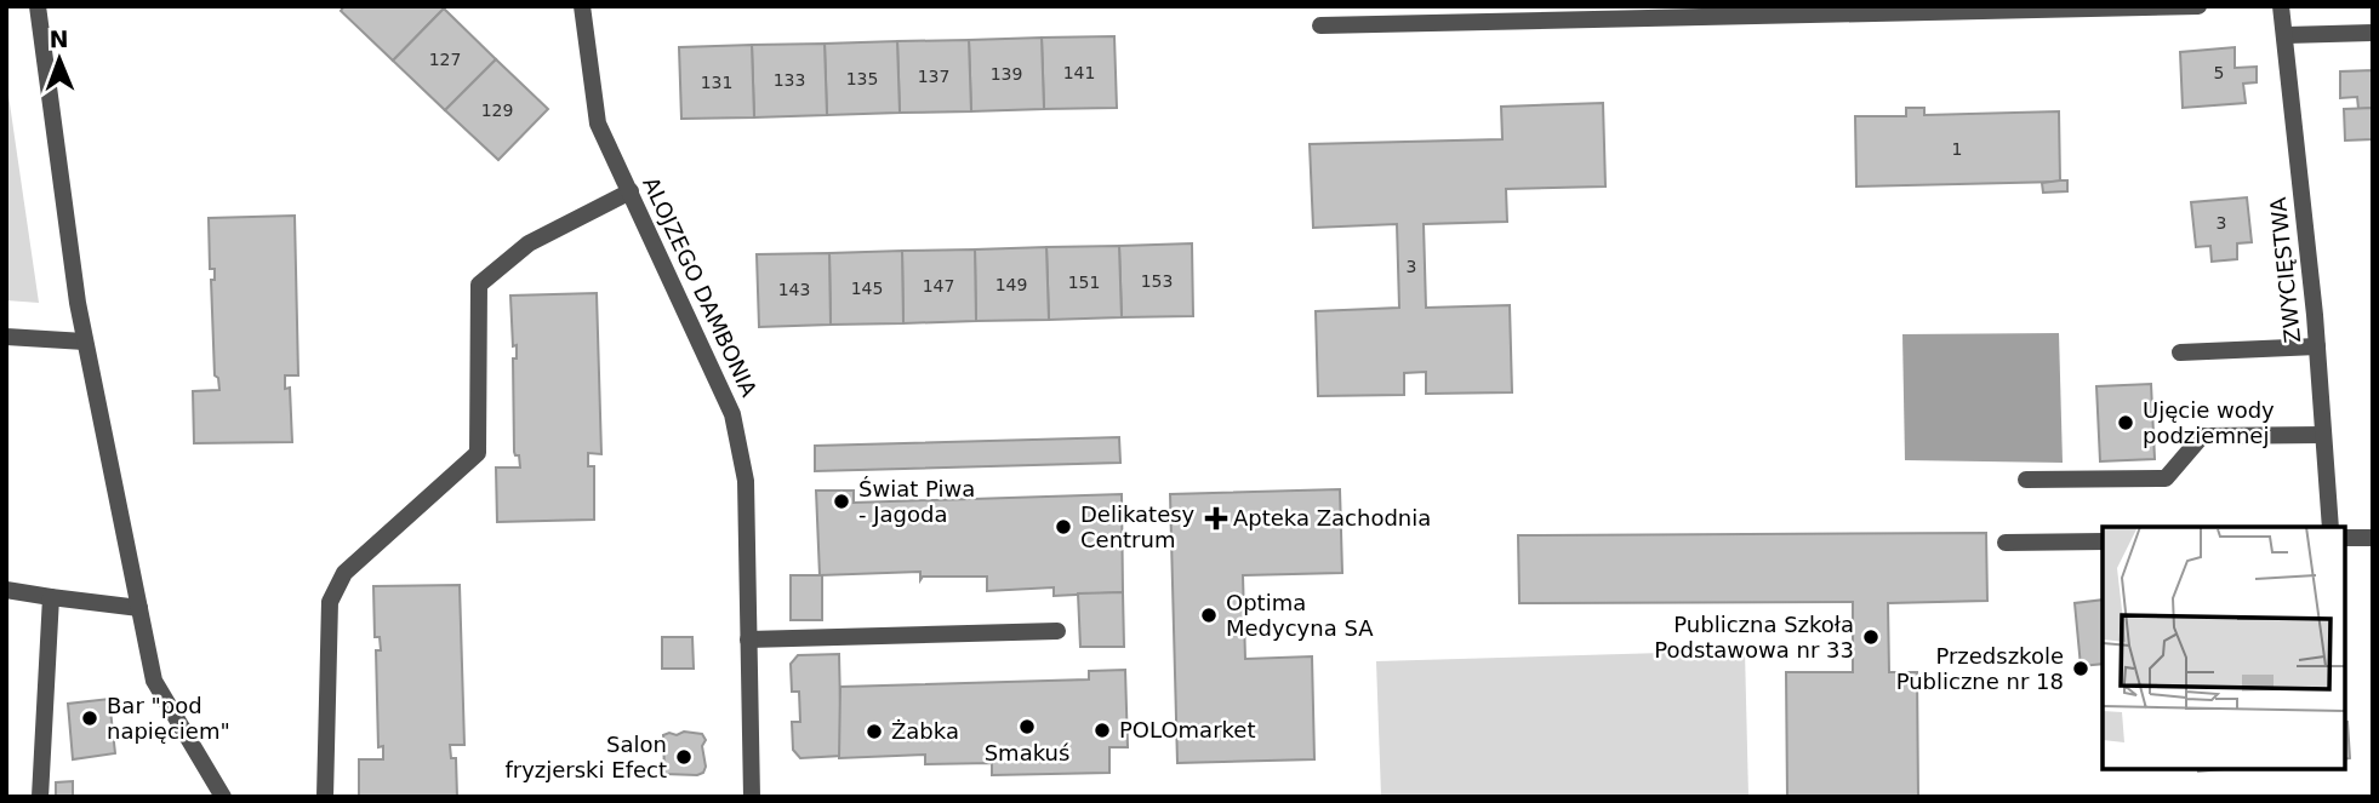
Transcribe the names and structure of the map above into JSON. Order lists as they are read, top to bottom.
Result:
{
  "streets": {
    "street": ["ZWYCIĘSTWA", "ALOJZEGO DAMBONIA"]
  },
  "places": {
    "other": [
      "Ujęcie wody podziemnej",
      "Świat Piwa - Jagoda",
      "Delikatesy Centrum",
      "Optima Medycyna SA",
      "Publiczna Szkoła Podstawowa nr 33",
      "Przedszkole Publiczne nr 18",
      "Bar \"pod napięciem\"",
      "Smakuś",
      "POLOmarket",
      "Żabka",
      "Salon fryzjerski Efect"
    ],
    "health": ["Apteka Zachodnia"]
  },
  "house_numbers": [
    "127",
    "141",
    "5",
    "139",
    "137",
    "135",
    "133",
    "131",
    "129",
    "1",
    "3",
    "3",
    "153",
    "151",
    "149",
    "147",
    "145",
    "143"
  ],
  "north": "top"
}
